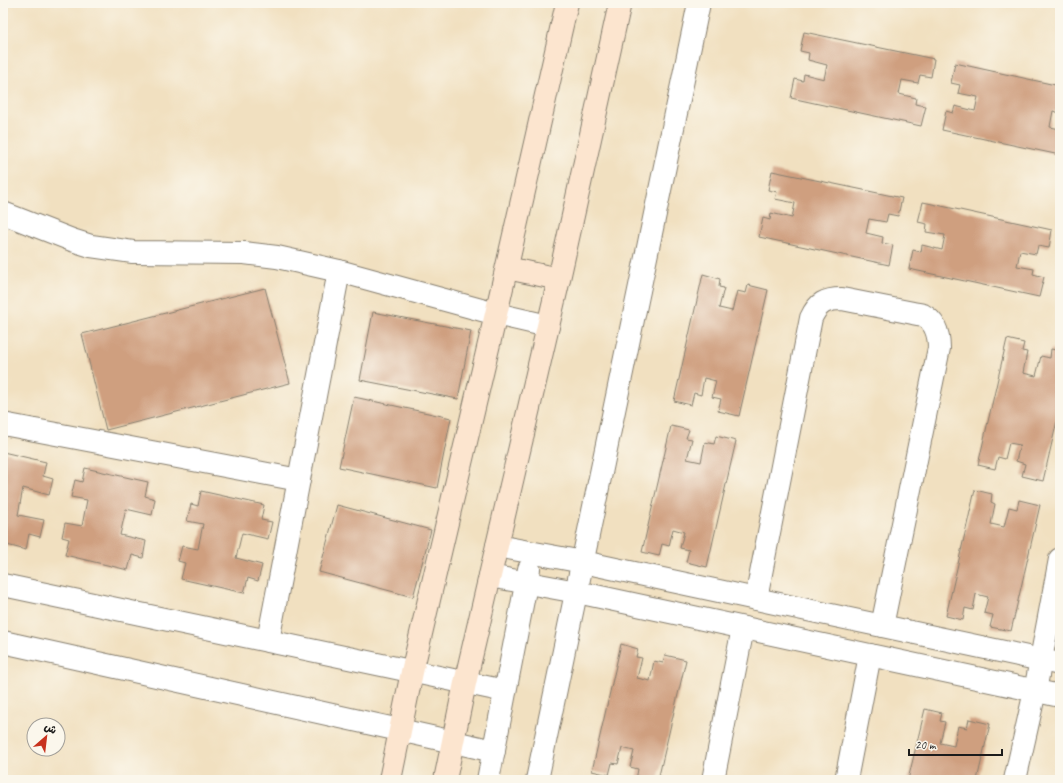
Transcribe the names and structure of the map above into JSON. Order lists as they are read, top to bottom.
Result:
{
  "scale_bar": "20 m",
  "north": "top right"
}
